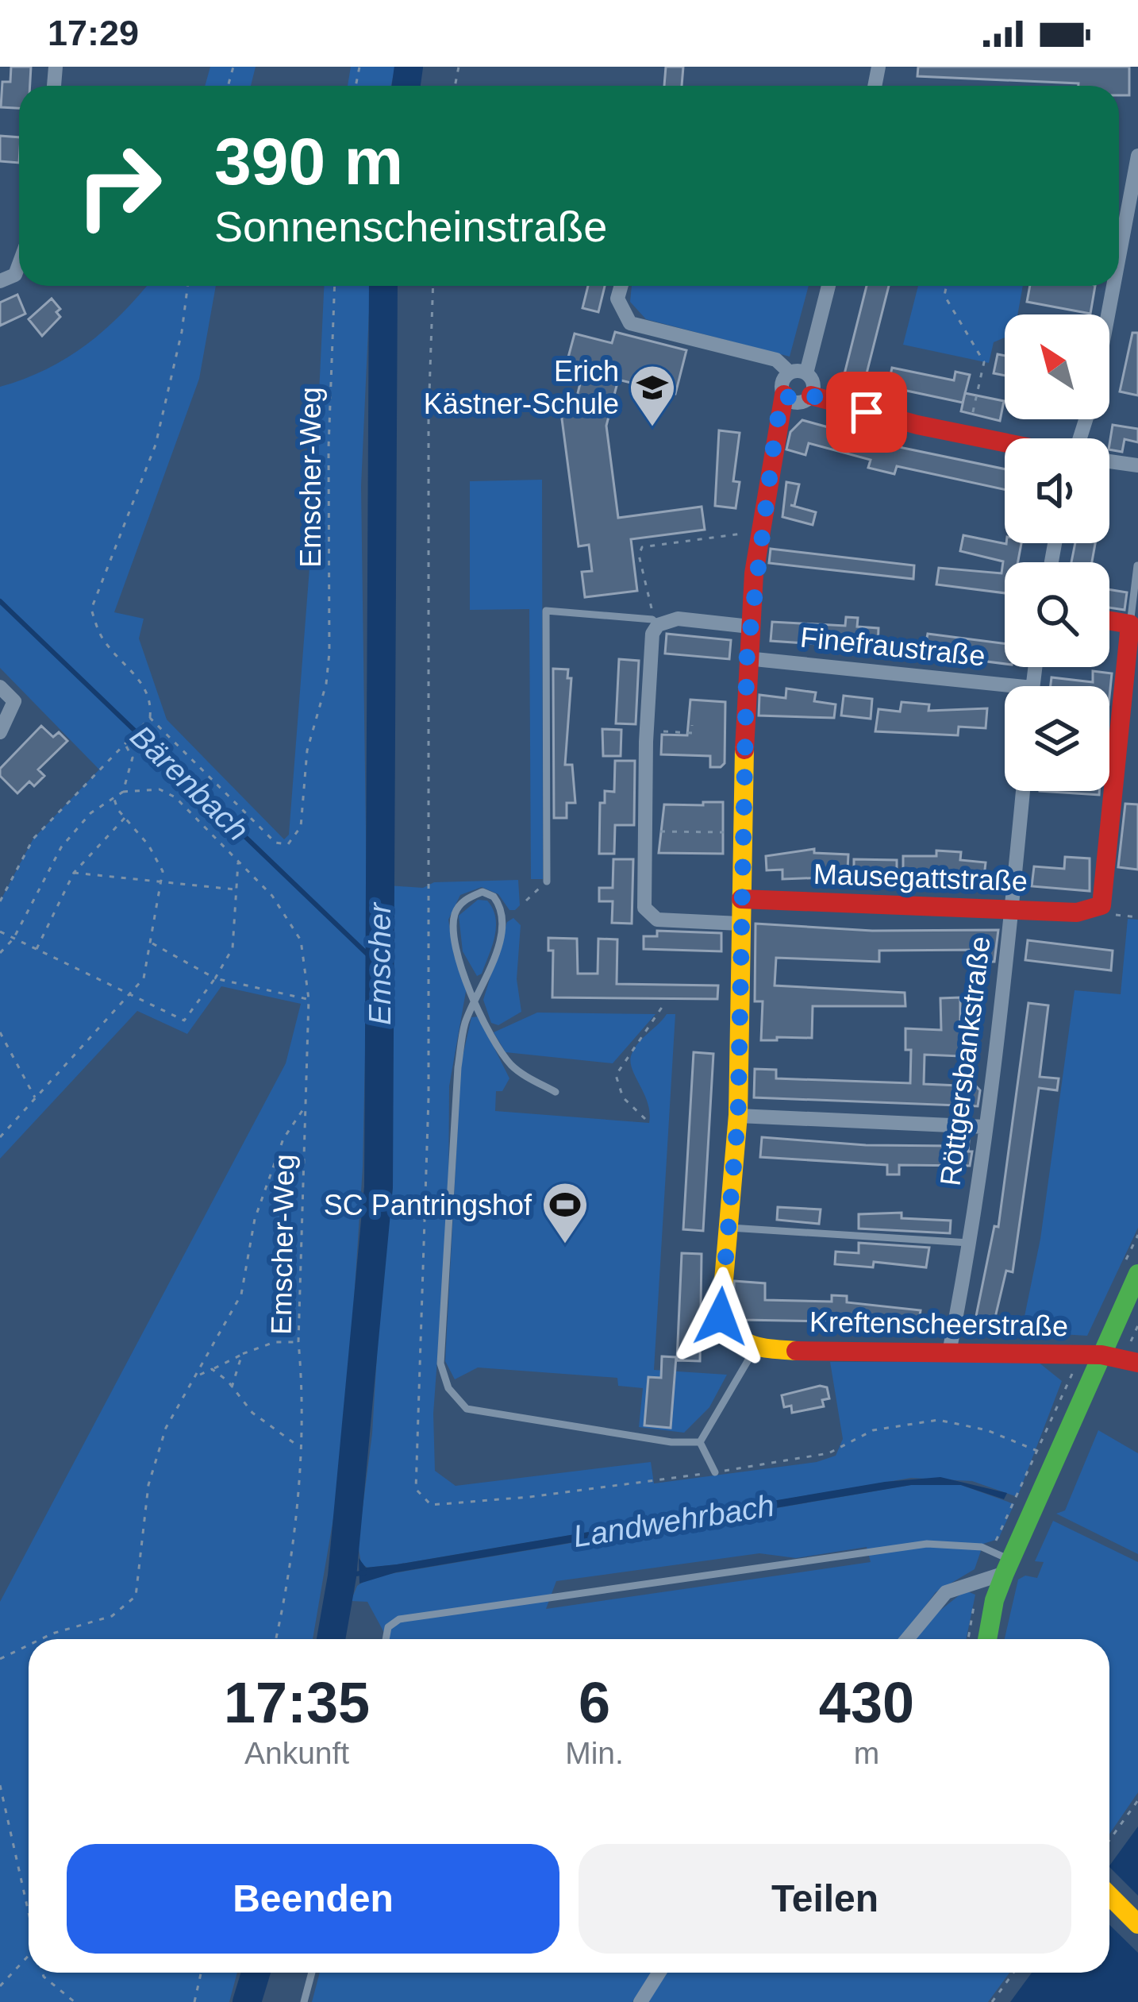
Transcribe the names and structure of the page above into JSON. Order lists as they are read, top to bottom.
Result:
{
  "streets": {
    "street": [
      "Finefraustraße",
      "Mausegattstraße",
      "Röttgersbankstraße",
      "Kreftenscheerstraße"
    ],
    "path": ["Emscher-Weg"]
  },
  "crossings": [
    ["Mausegattstraße", "Röttgersbankstraße"],
    ["Röttgersbankstraße", "Kreftenscheerstraße"]
  ],
  "water": ["Bärenbach", "Emscher", "Landwehrbach"],
  "places": {
    "school or university": ["Erich Kästner-Schule"],
    "sports": ["SC Pantringshof"]
  },
  "north": "top left",
  "page": {
    "status": "17:29",
    "turn": ["390 m", "Sonnenscheinstraße"],
    "eta": [
      "17:35",
      "Ankunft",
      "6",
      "Min.",
      "430",
      "m"
    ],
    "buttons": ["Beenden", "Teilen"]
  }
}
